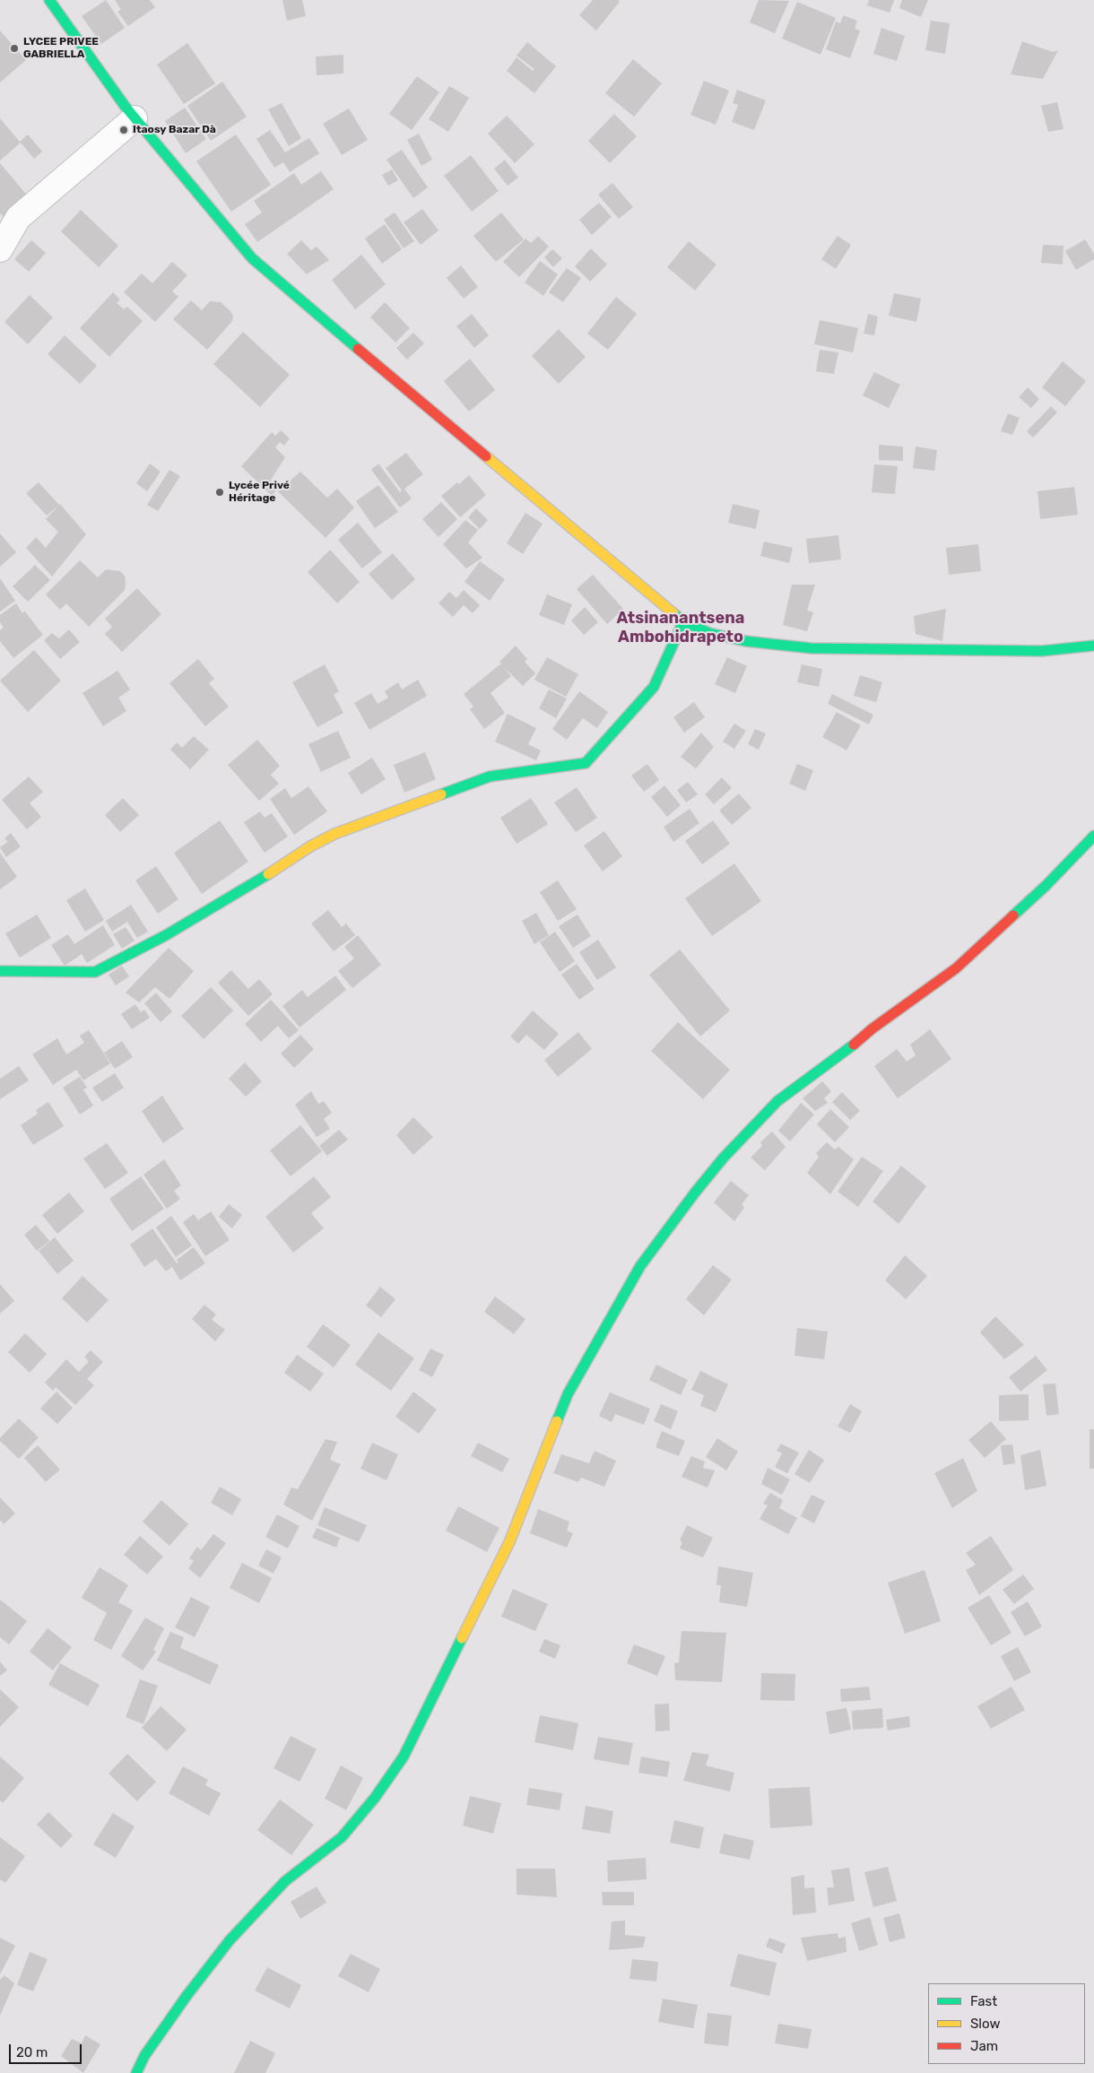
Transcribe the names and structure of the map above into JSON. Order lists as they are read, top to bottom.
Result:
{
  "districts": ["Atsinanantsena Ambohidrapeto"],
  "places": ["LYCEE PRIVEE GABRIELLA", "Itaosy Bazar Dà", "Lycée Privé Héritage"],
  "legend": ["Fast", "Slow", "Jam"],
  "scale_bar": "20 m"
}
